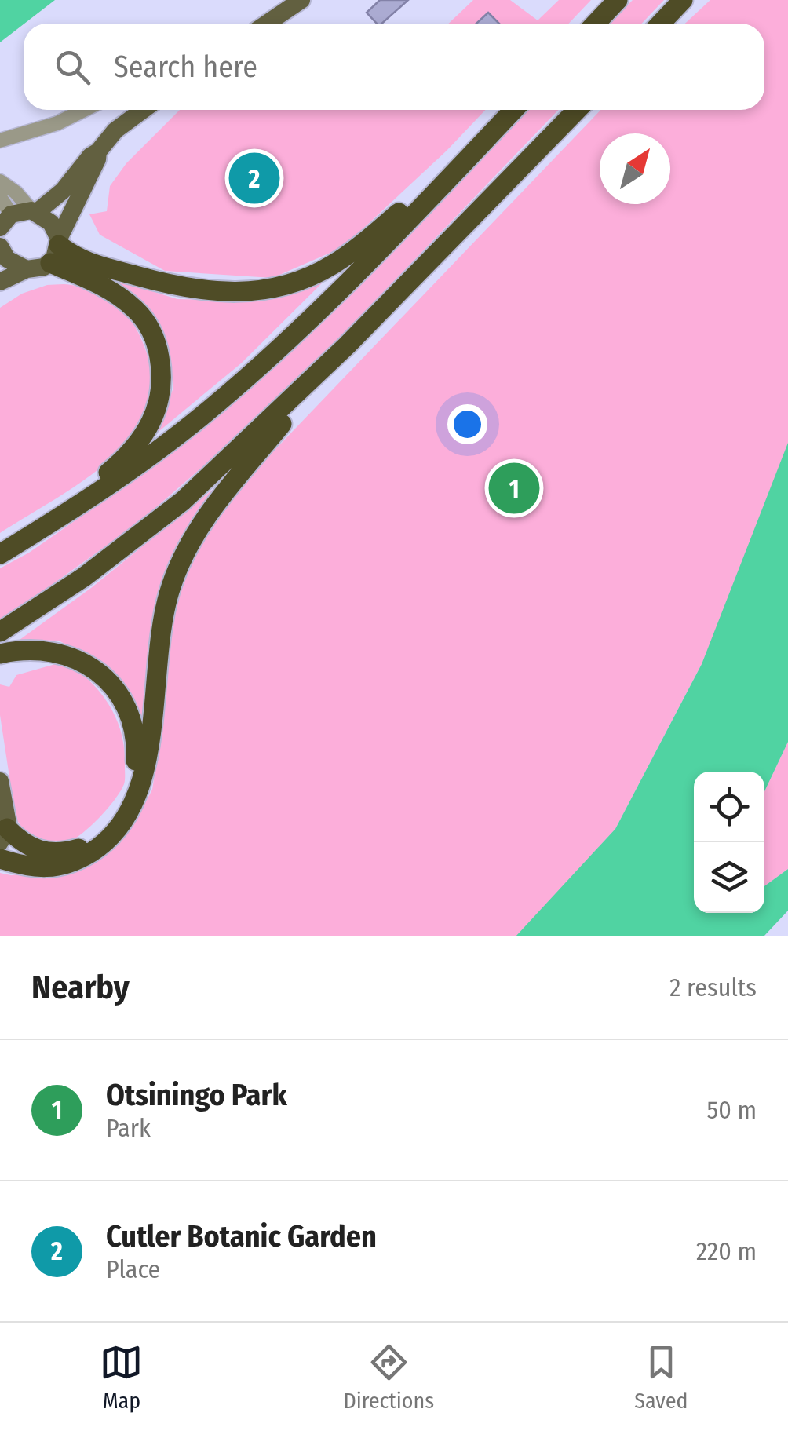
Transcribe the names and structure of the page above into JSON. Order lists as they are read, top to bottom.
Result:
{
  "north": "top right",
  "page": {
    "search": "Search here",
    "pins": ["2", "1"],
    "heading": ["Nearby", "2 results"],
    "list": [
      {
        "mark": "1",
        "name": "Otsiningo Park",
        "note": "Park",
        "value": "50 m"
      },
      {
        "mark": "2",
        "name": "Cutler Botanic Garden",
        "note": "Place",
        "value": "220 m"
      }
    ],
    "nav": ["Map", "Directions", "Saved"]
  }
}
